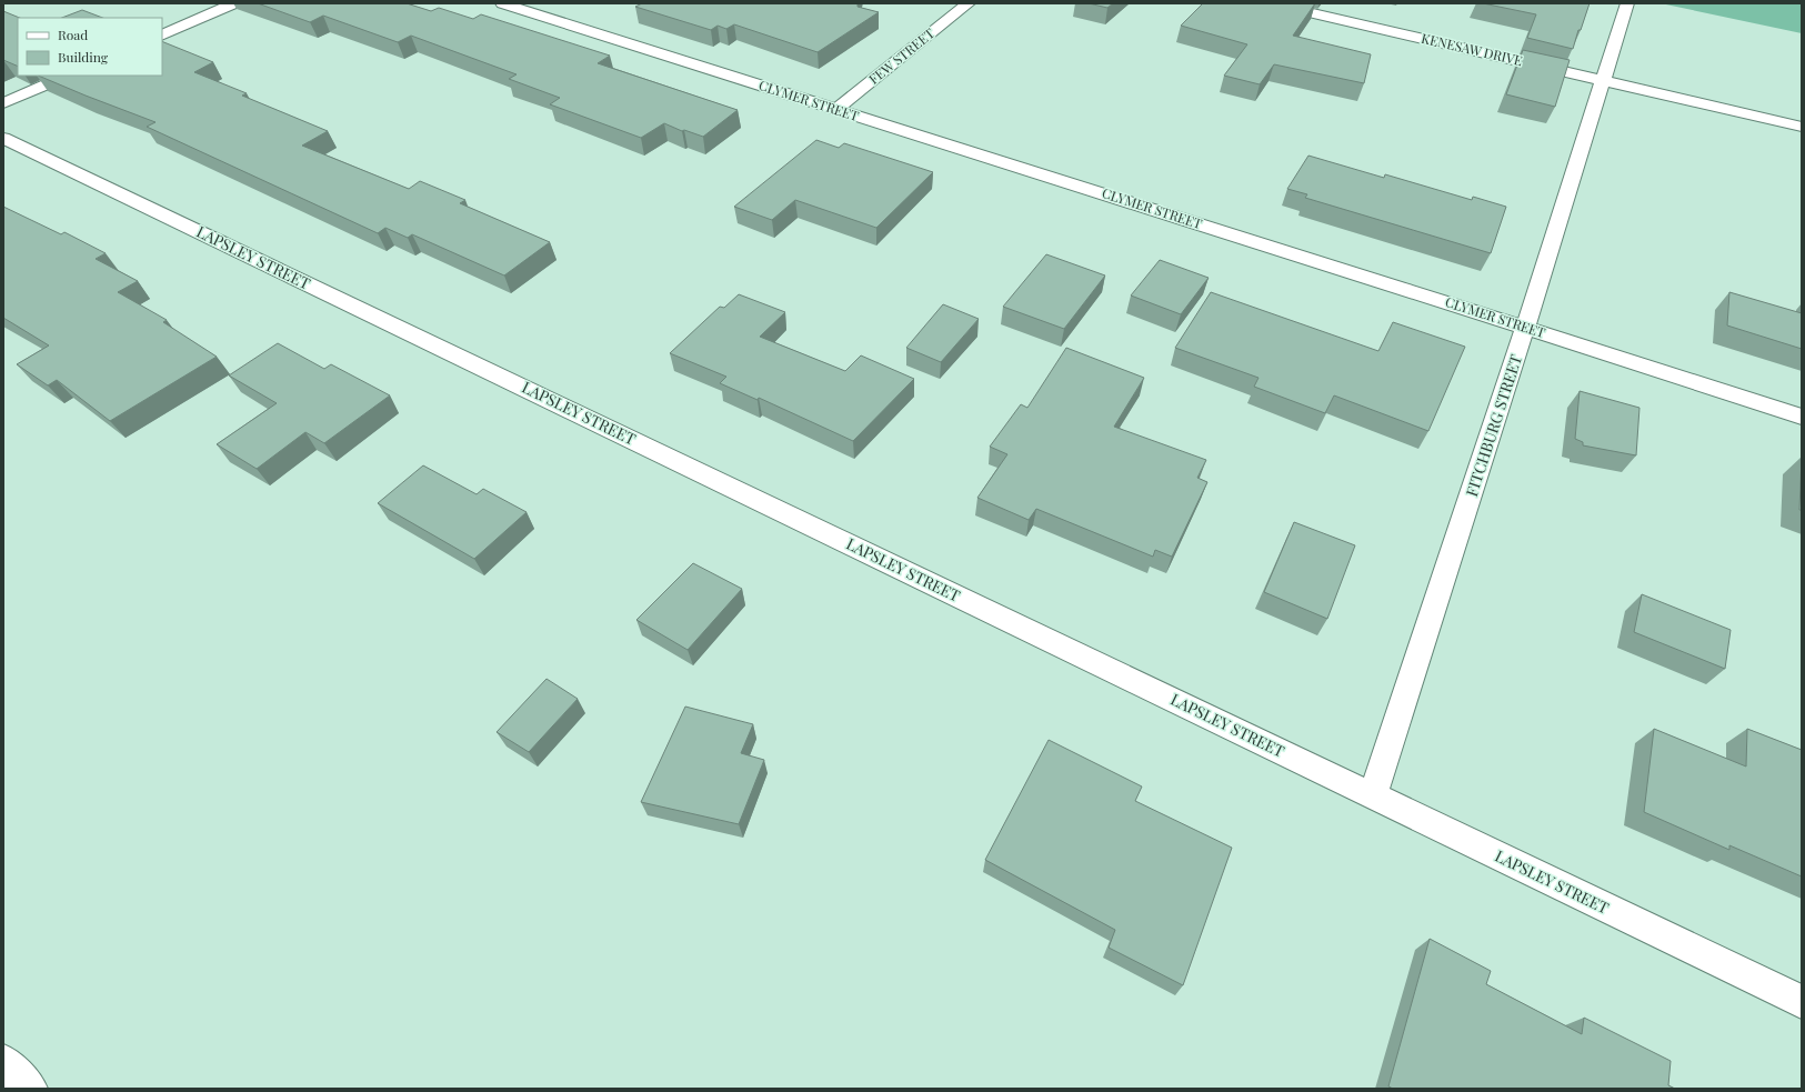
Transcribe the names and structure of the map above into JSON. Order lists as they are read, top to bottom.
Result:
{
  "streets": {
    "street": [
      "KENESAW DRIVE",
      "FEW STREET",
      "CLYMER STREET",
      "LAPSLEY STREET",
      "FITCHBURG STREET"
    ]
  },
  "crossings": [
    ["KENESAW DRIVE", "FITCHBURG STREET"],
    ["FEW STREET", "CLYMER STREET"],
    ["CLYMER STREET", "FITCHBURG STREET"],
    ["LAPSLEY STREET", "FITCHBURG STREET"]
  ],
  "legend": ["Road", "Building"]
}
